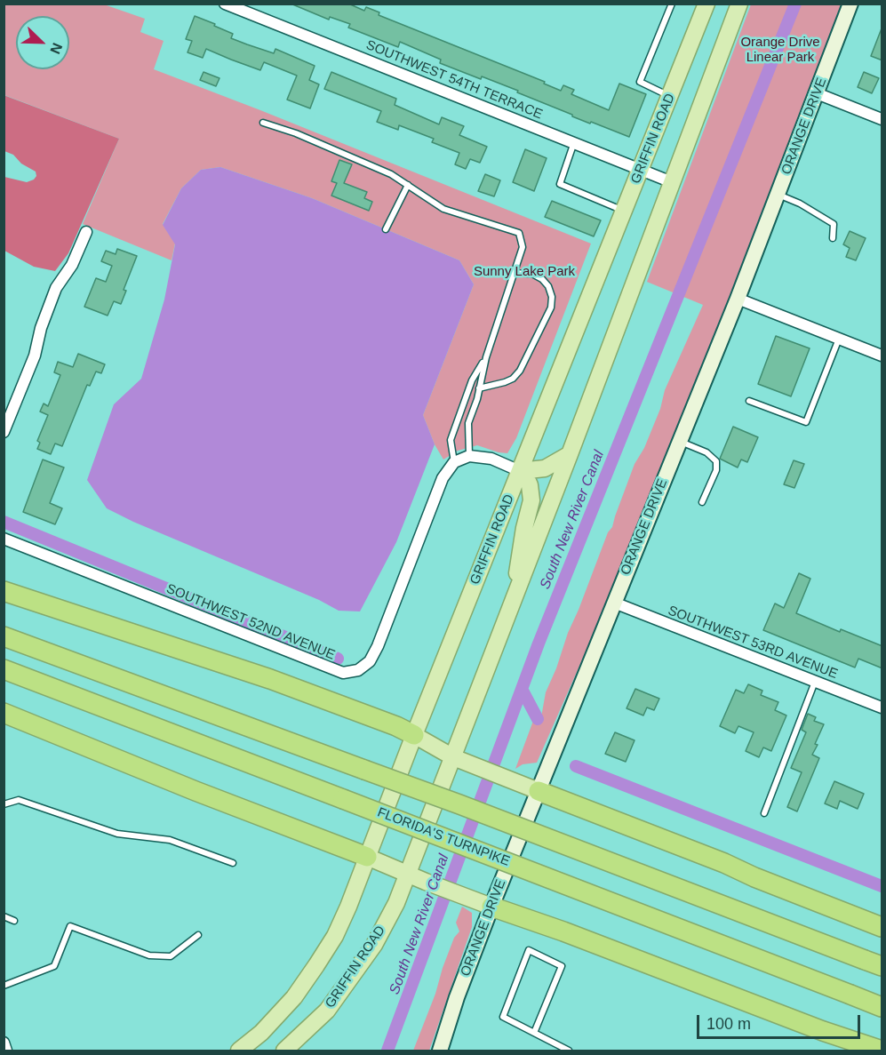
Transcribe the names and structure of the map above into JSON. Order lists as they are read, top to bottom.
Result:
{
  "streets": {
    "highway": ["FLORIDA'S TURNPIKE"],
    "main road": ["GRIFFIN ROAD"],
    "street": [
      "SOUTHWEST 54TH TERRACE",
      "ORANGE DRIVE",
      "SOUTHWEST 52ND AVENUE",
      "SOUTHWEST 53RD AVENUE"
    ]
  },
  "crossings": [
    ["SOUTHWEST 54TH TERRACE", "GRIFFIN ROAD"],
    ["ORANGE DRIVE", "SOUTHWEST 53RD AVENUE"]
  ],
  "water": ["South New River Canal"],
  "parks": ["Orange Drive Linear Park", "Sunny Lake Park"],
  "scale_bar": "100 m",
  "north": "bottom right"
}
